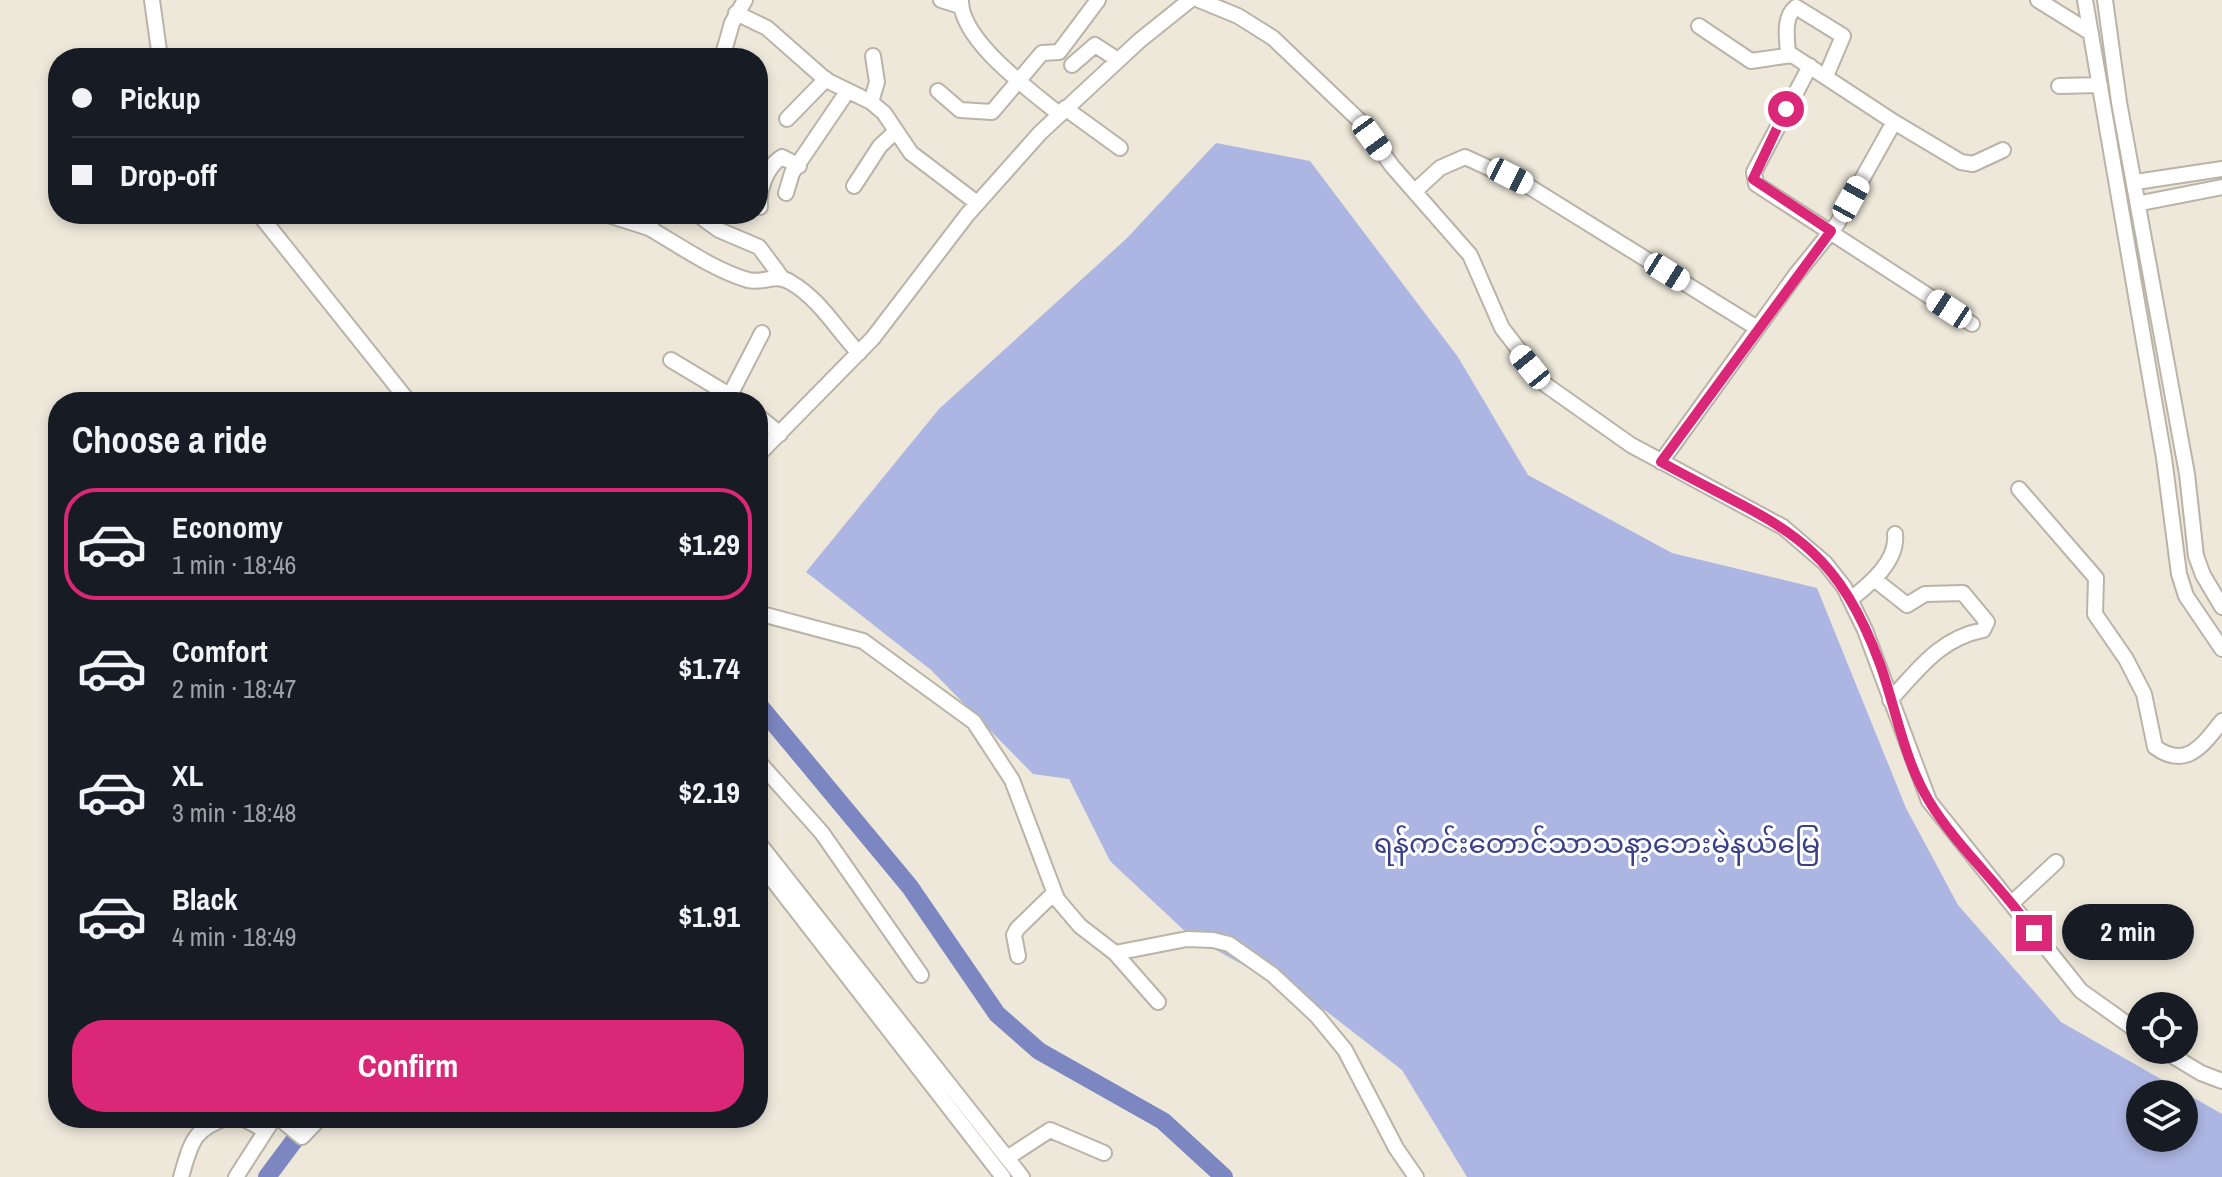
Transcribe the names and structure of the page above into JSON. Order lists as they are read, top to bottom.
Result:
{
  "parks": ["ရန်ကင်းတောင်သာသနာ့ဘေးမဲ့နယ်မြေ"],
  "page": {
    "banner": ["Pickup", "Drop-off"],
    "heading": "Choose a ride",
    "list": [
      {
        "name": "Economy",
        "note": "1 min · 18:46",
        "value": "$1.29"
      },
      {
        "name": "Comfort",
        "note": "2 min · 18:47",
        "value": "$1.74"
      },
      {
        "name": "XL",
        "note": "3 min · 18:48",
        "value": "$2.19"
      },
      {
        "name": "Black",
        "note": "4 min · 18:49",
        "value": "$1.91"
      }
    ],
    "bubble": "2 min",
    "buttons": "Confirm"
  }
}
